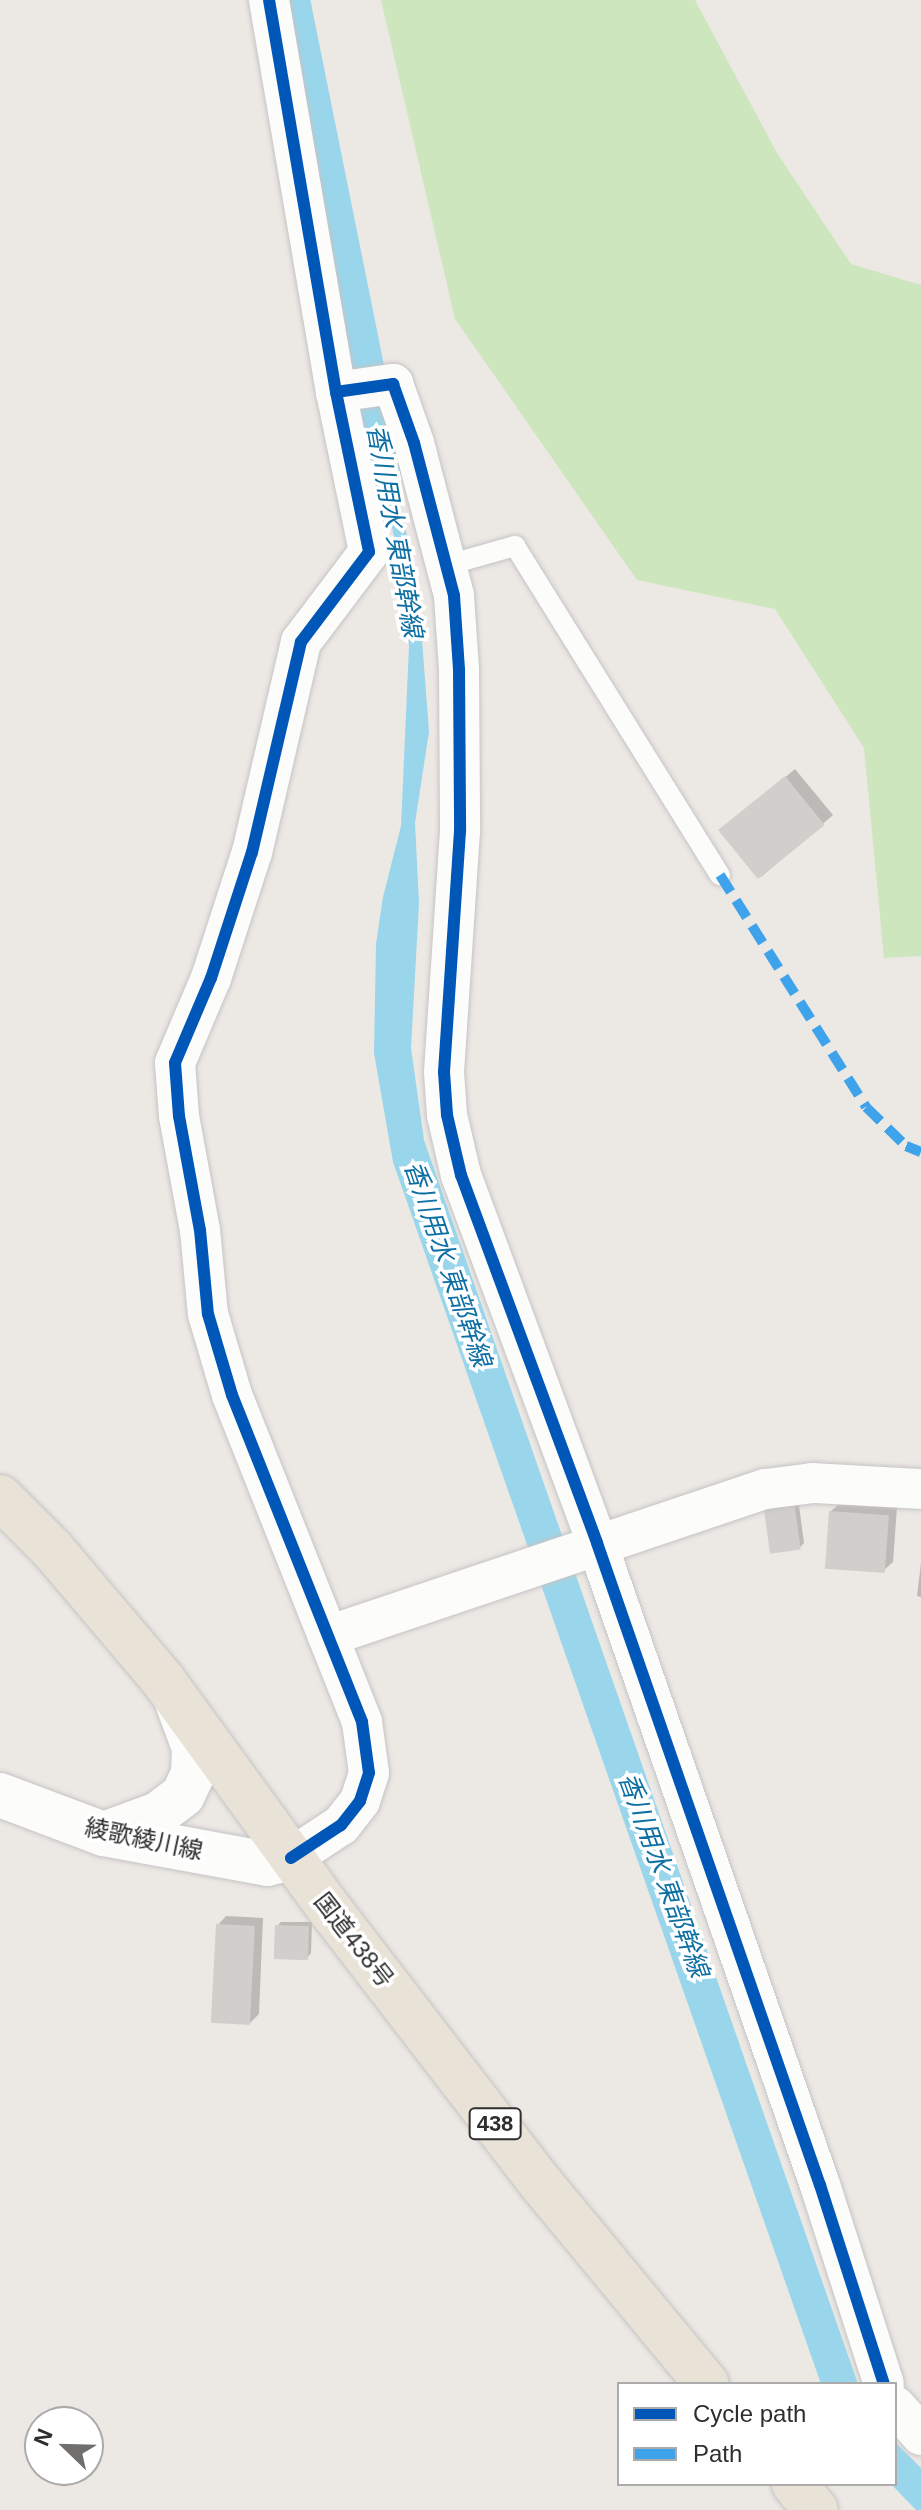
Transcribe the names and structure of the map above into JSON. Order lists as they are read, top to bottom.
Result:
{
  "streets": {
    "highway": ["国道438号", "438"],
    "main road": ["綾歌綾川線"]
  },
  "crossings": [
    ["綾歌綾川線", "国道438号"]
  ],
  "water": ["香川用水 東部幹線"],
  "legend": ["Cycle path", "Path"],
  "north": "top left"
}
